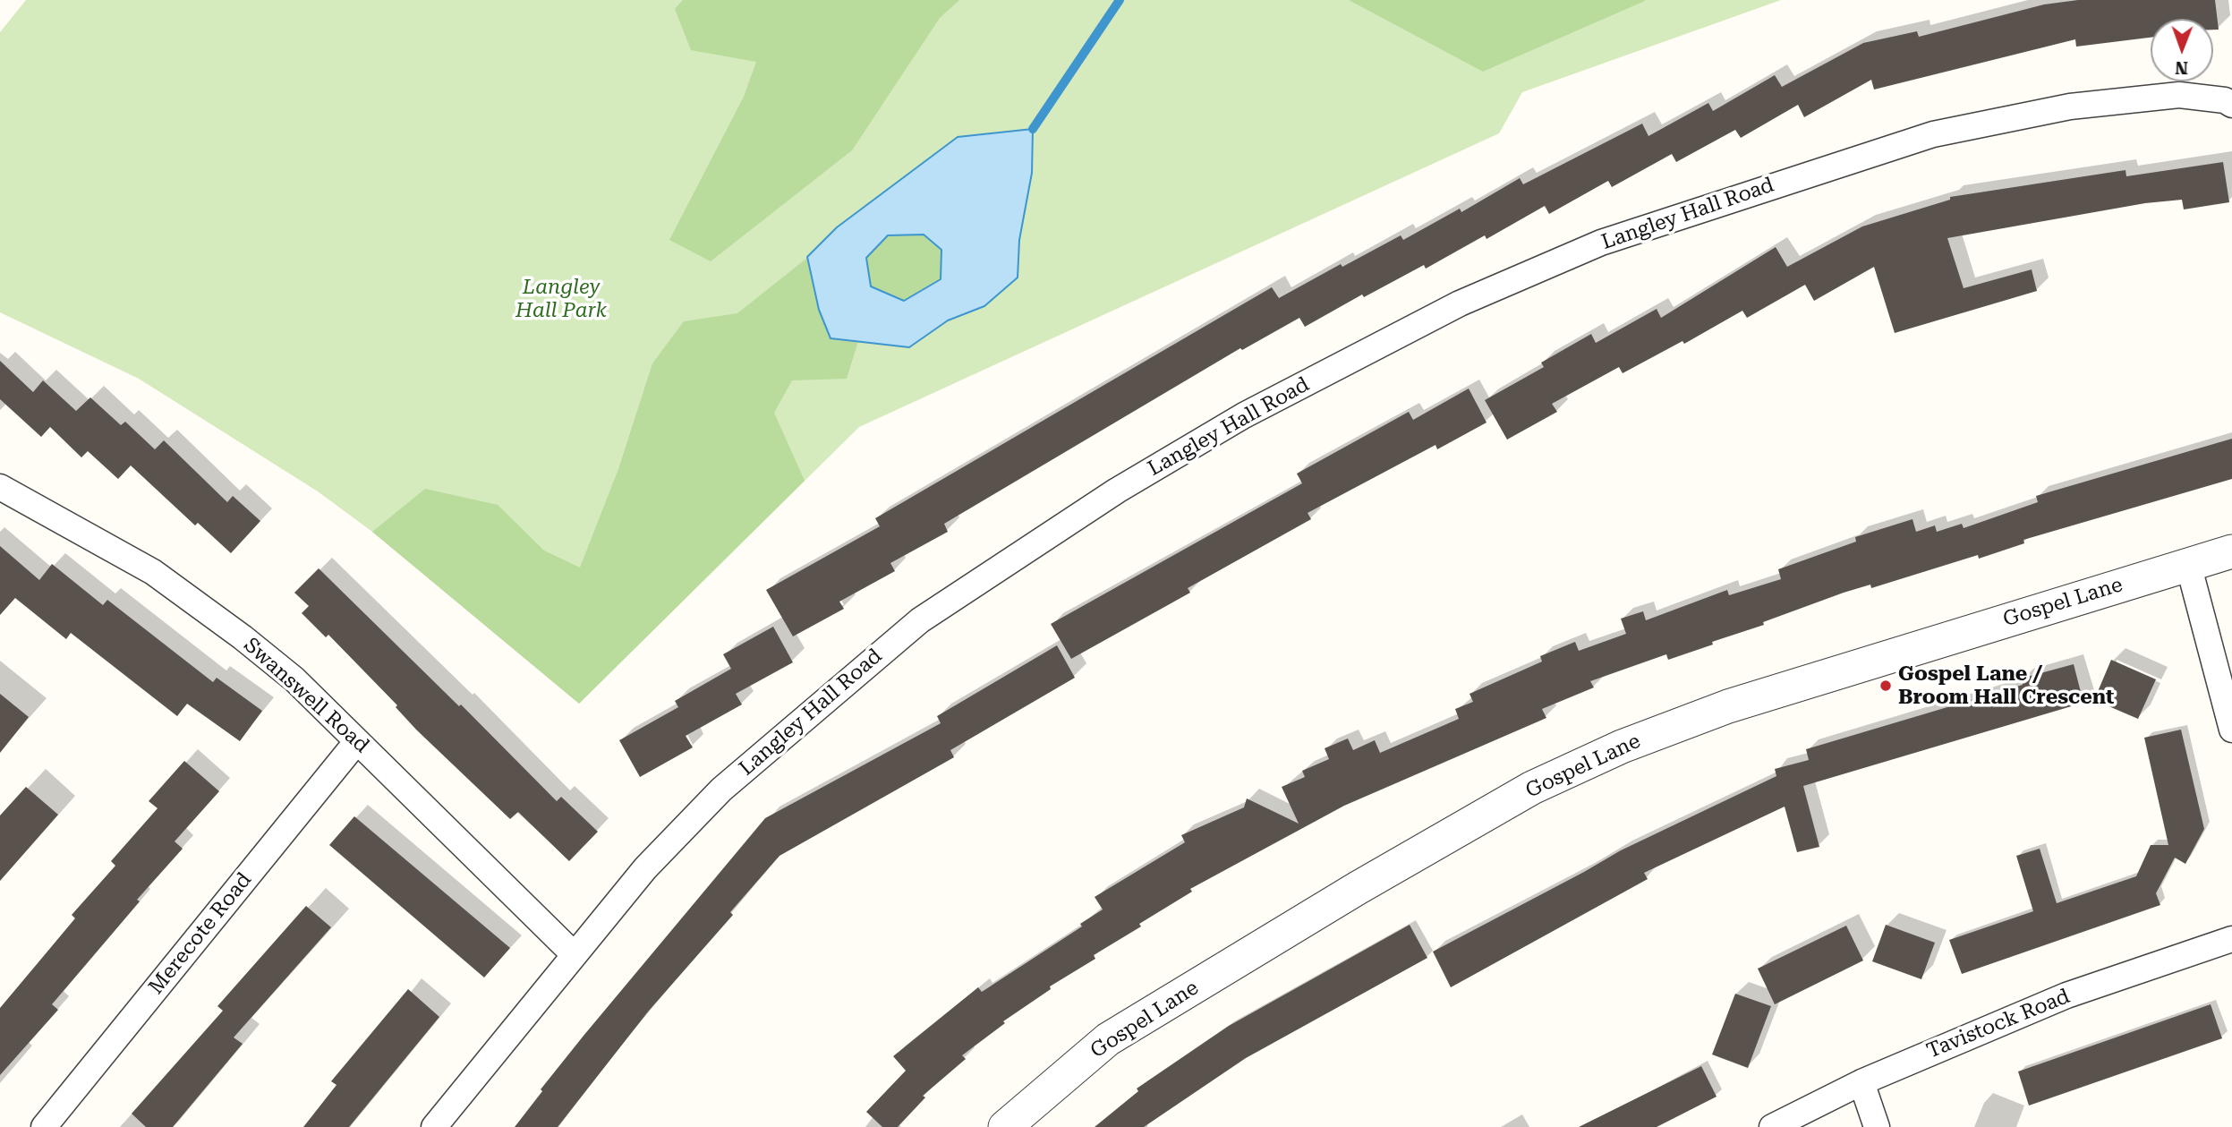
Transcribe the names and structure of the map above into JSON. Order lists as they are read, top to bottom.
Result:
{
  "streets": {
    "street": [
      "Langley Hall Road",
      "Gospel Lane",
      "Swanswell Road",
      "Merecote Road",
      "Tavistock Road"
    ]
  },
  "crossings": [
    ["Langley Hall Road", "Swanswell Road"],
    ["Swanswell Road", "Merecote Road"]
  ],
  "parks": ["Langley Hall Park"],
  "places": ["Gospel Lane / Broom Hall Crescent"],
  "north": "bottom"
}
